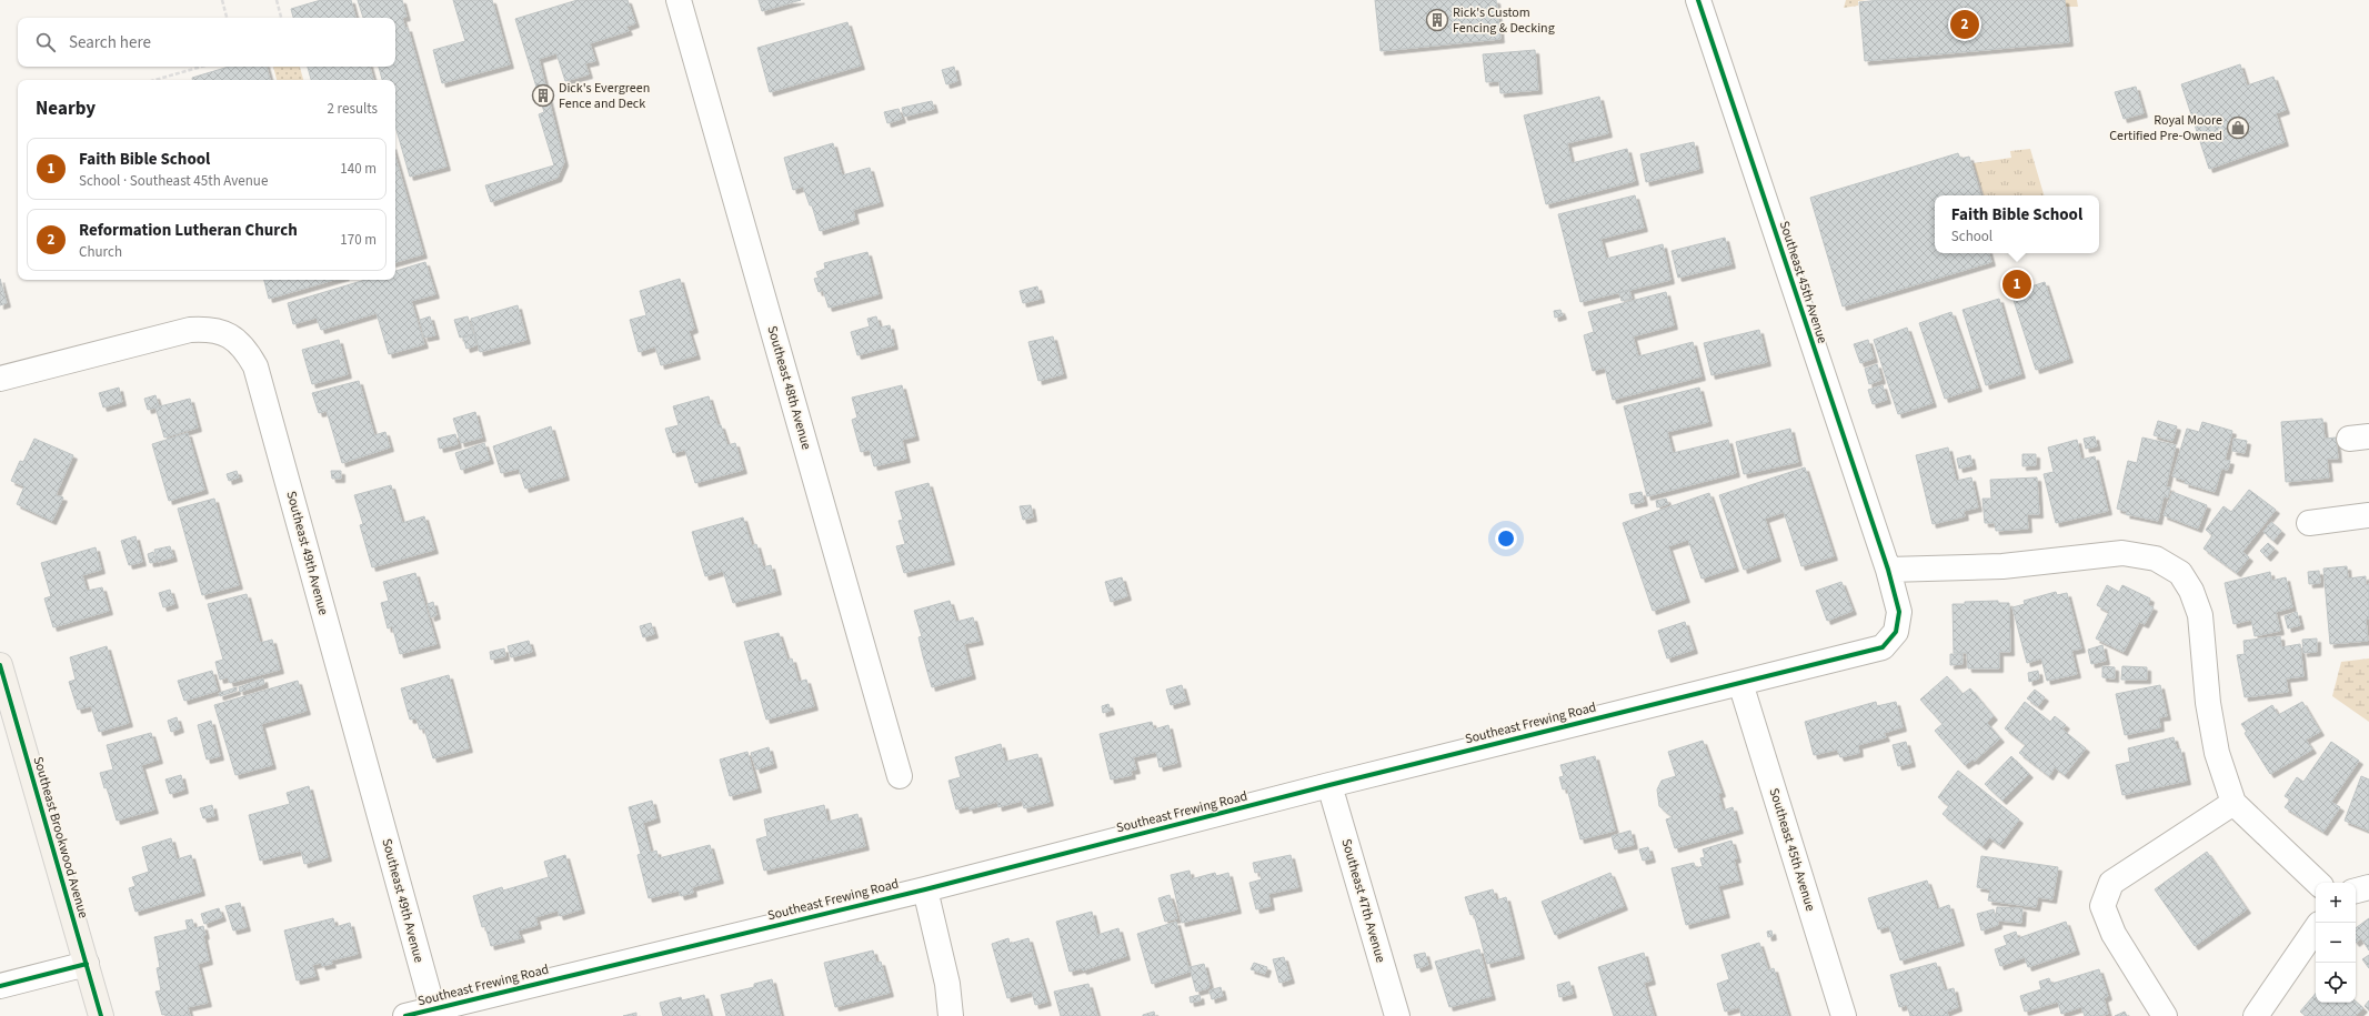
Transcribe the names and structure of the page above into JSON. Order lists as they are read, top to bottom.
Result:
{
  "streets": {
    "main road": ["Southeast Brookwood Avenue"],
    "street": [
      "Southeast 45th Avenue",
      "Southeast 48th Avenue",
      "Southeast 49th Avenue",
      "Southeast Frewing Road",
      "Southeast 47th Avenue"
    ]
  },
  "crossings": [
    ["Southeast 45th Avenue", "Southeast Frewing Road"],
    ["Southeast 49th Avenue", "Southeast Frewing Road"],
    ["Southeast Frewing Road", "Southeast 47th Avenue"]
  ],
  "places": {
    "building": ["Rick's Custom Fencing & Decking", "Dick's Evergreen Fence and Deck"],
    "shop": ["Royal Moore Certified Pre-Owned"]
  },
  "page": {
    "pins": ["2", "1"],
    "search": "Search here",
    "heading": ["Nearby", "2 results"],
    "list": [
      {
        "mark": "1",
        "name": "Faith Bible School",
        "note": "School · Southeast 45th Avenue",
        "value": "140 m"
      },
      {
        "mark": "2",
        "name": "Reformation Lutheran Church",
        "note": "Church",
        "value": "170 m"
      }
    ],
    "popup": ["Faith Bible School", "School"],
    "map_buttons": ["+", "−"]
  }
}
